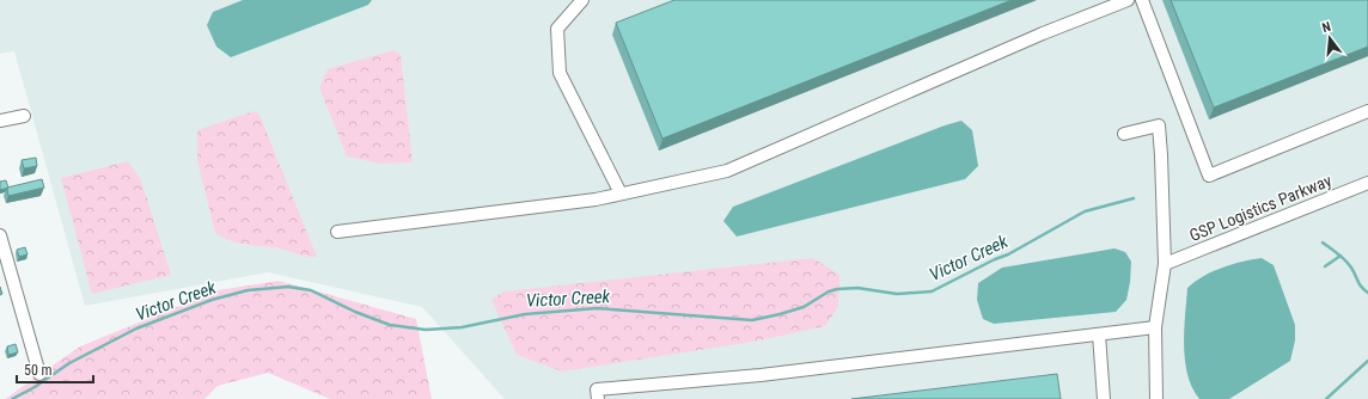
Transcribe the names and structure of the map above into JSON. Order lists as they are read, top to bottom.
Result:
{
  "streets": {
    "street": ["GSP Logistics Parkway"]
  },
  "water": ["Victor Creek"],
  "scale_bar": "50 m",
  "north": "top"
}
